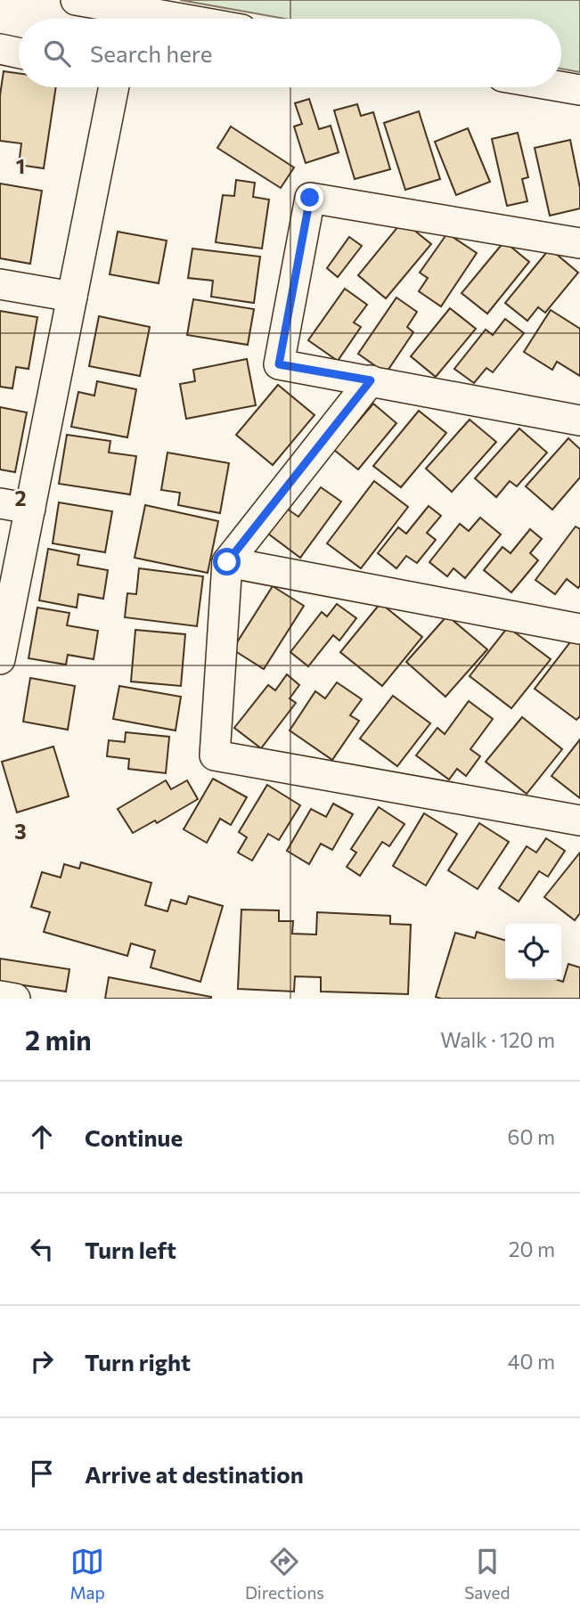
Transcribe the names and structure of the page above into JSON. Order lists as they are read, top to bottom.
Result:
{
  "page": {
    "search": "Search here",
    "heading": ["2 min", "Walk · 120 m"],
    "list": [
      ["Continue", "60 m"],
      ["Turn left", "20 m"],
      ["Turn right", "40 m"],
      "Arrive at destination"
    ],
    "nav": ["Map", "Directions", "Saved"]
  },
  "grid": {
    "rows": ["1", "2", "3"]
  }
}
